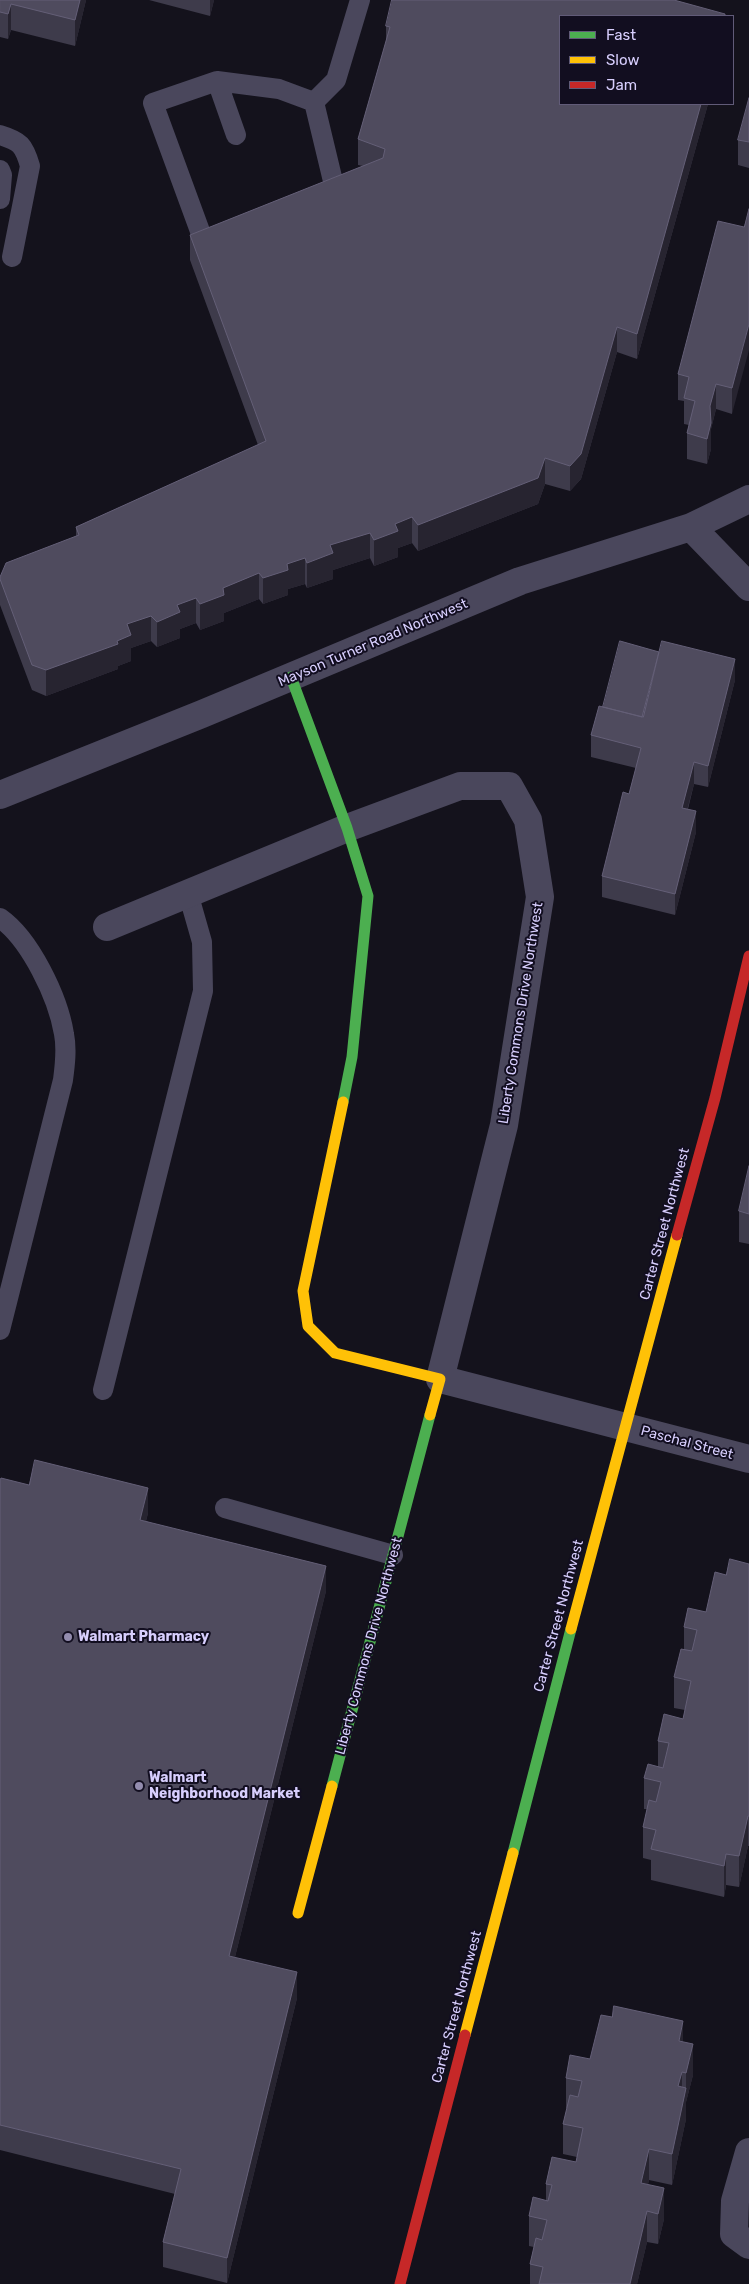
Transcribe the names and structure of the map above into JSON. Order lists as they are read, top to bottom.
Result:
{
  "streets": {
    "street": [
      "Mayson Turner Road Northwest",
      "Liberty Commons Drive Northwest",
      "Carter Street Northwest",
      "Paschal Street"
    ]
  },
  "crossings": [
    ["Carter Street Northwest", "Paschal Street"]
  ],
  "places": ["Walmart Pharmacy", "Walmart Neighborhood Market"],
  "legend": ["Fast", "Slow", "Jam"]
}
